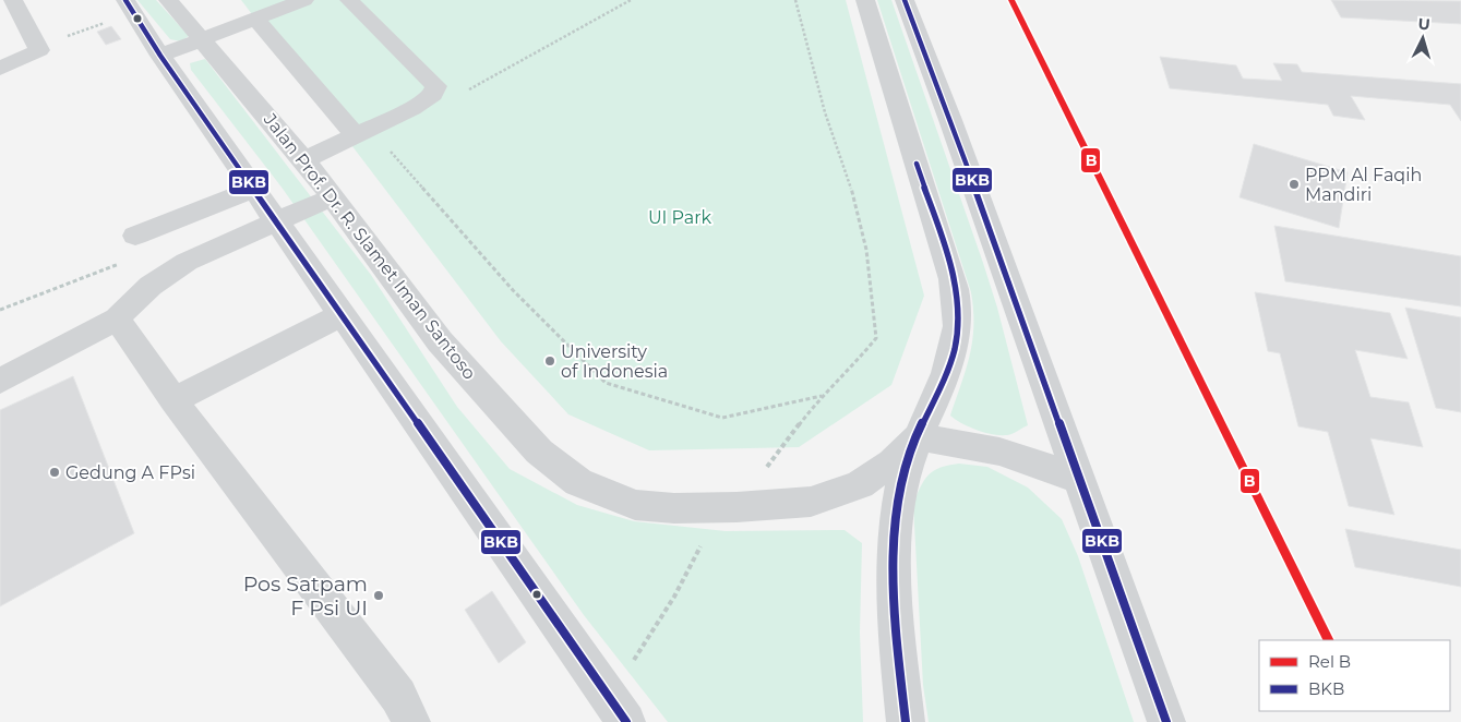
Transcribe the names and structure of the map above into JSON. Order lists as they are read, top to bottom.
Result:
{
  "streets": {
    "street": ["Jalan Prof. Dr. R. Slamet Iman Santoso"]
  },
  "parks": ["UI Park"],
  "places": [
    "PPM Al Faqih Mandiri",
    "University of Indonesia",
    "Gedung A FPsi",
    "Pos Satpam F Psi UI"
  ],
  "lines": ["rail line B", "transit line BKB"],
  "legend": ["Rel B", "BKB"],
  "north": "top"
}
